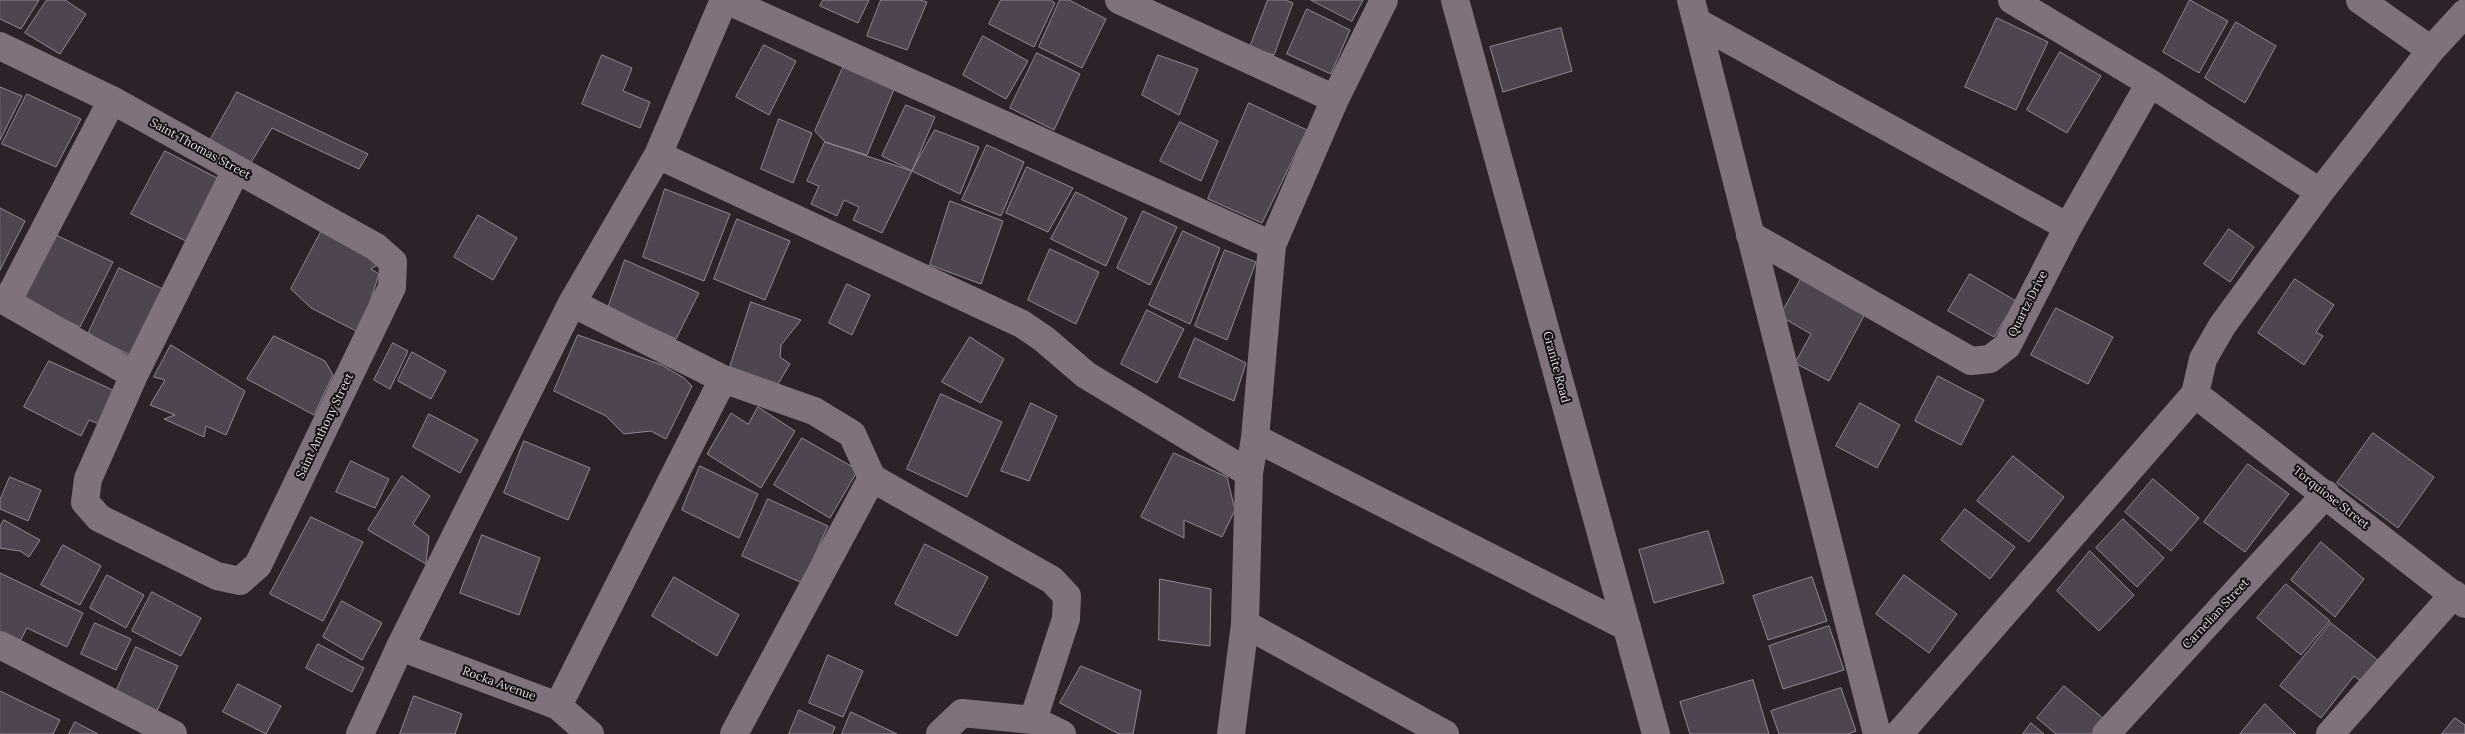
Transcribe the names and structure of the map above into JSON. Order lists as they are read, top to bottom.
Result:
{
  "streets": {
    "street": [
      "Saint Thomas Street",
      "Quartz Drive",
      "Granite Road",
      "Saint Anthony Street",
      "Torquiose Street",
      "Carnelian Street",
      "Rocka Avenue"
    ]
  },
  "crossings": [
    ["Saint Thomas Street", "Saint Anthony Street"],
    ["Torquiose Street", "Carnelian Street"]
  ]
}
